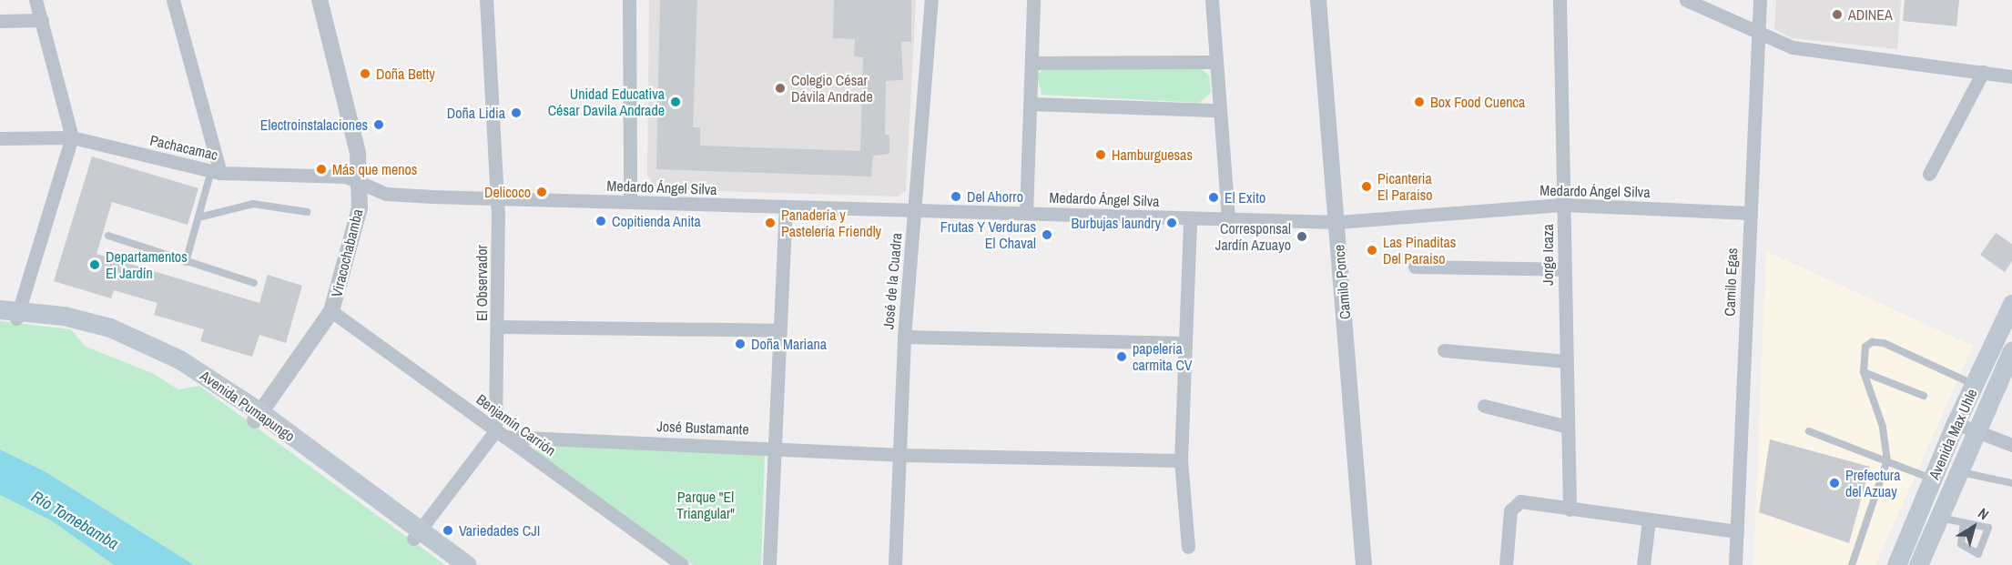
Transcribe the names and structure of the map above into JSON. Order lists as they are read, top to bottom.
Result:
{
  "streets": {
    "main road": ["Avenida Pumapungo", "Avenida Max Uhle"],
    "street": [
      "Pachacamac",
      "Medardo Ángel Silva",
      "Viracochabamba",
      "Jorge Icaza",
      "José de la Cuadra",
      "Camilo Ponce",
      "Camilo Egas",
      "El Observador",
      "Benjamín Carrión",
      "José Bustamante"
    ]
  },
  "crossings": [
    ["Pachacamac", "Medardo Ángel Silva"],
    ["Pachacamac", "Viracochabamba"],
    ["Medardo Ángel Silva", "Viracochabamba"],
    ["Medardo Ángel Silva", "Jorge Icaza"],
    ["Medardo Ángel Silva", "José de la Cuadra"],
    ["Medardo Ángel Silva", "Camilo Ponce"],
    ["Medardo Ángel Silva", "Camilo Egas"],
    ["Medardo Ángel Silva", "El Observador"],
    ["Viracochabamba", "Avenida Pumapungo"],
    ["Viracochabamba", "Benjamín Carrión"],
    ["José de la Cuadra", "José Bustamante"],
    ["El Observador", "Benjamín Carrión"],
    ["El Observador", "José Bustamante"],
    ["Benjamín Carrión", "José Bustamante"]
  ],
  "water": ["Río Tomebamba"],
  "parks": ["Parque \"El Triangular\""],
  "places": [
    "ADINEA",
    "Doña Betty",
    "Colegio César Dávila Andrade",
    "Unidad Educativa César Davila Andrade",
    "Box Food Cuenca",
    "Doña Lidia",
    "Electroinstalaciones",
    "Hamburguesas",
    "Más que menos",
    "Picanteria El Paraiso",
    "Delicoco",
    "Del Ahorro",
    "El Exito",
    "Copitienda Anita",
    "Panadería y Pastelería Friendly",
    "Burbujas laundry",
    "Frutas Y Verduras El Chaval",
    "Corresponsal Jardín Azuayo",
    "Las Pinaditas Del Paraiso",
    "Departamentos El Jardín",
    "Doña Mariana",
    "papeleria carmita CV",
    "Prefectura del Azuay",
    "Variedades CJI"
  ],
  "north": "top right"
}
